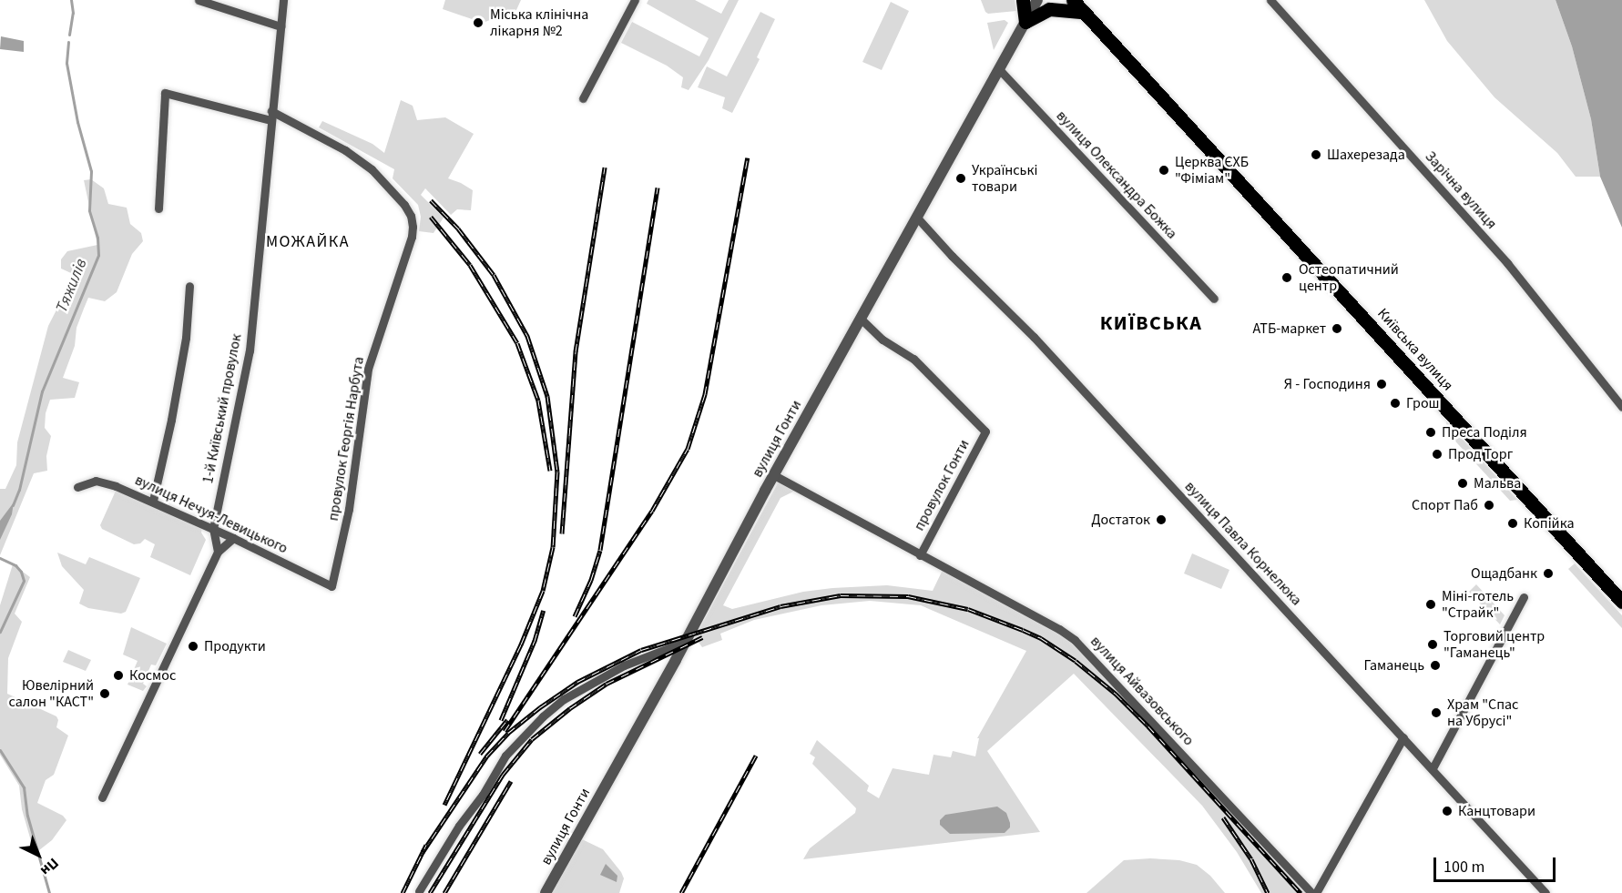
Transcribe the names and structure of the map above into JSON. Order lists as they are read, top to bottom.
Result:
{
  "streets": {
    "main road": ["Київська вулиця"],
    "street": [
      "вулиця Олександра Божка",
      "Зарічна вулиця",
      "1-й Київський провулок",
      "провулок Георгія Нарбута",
      "вулиця Гонти",
      "провулок Гонти",
      "вулиця Нечуя-Левицького",
      "вулиця Павла Корнелюка",
      "вулиця Айвазовського"
    ]
  },
  "crossings": [
    ["вулиця Олександра Божка", "вулиця Гонти"],
    ["1-й Київський провулок", "провулок Георгія Нарбута"],
    ["1-й Київський провулок", "вулиця Нечуя-Левицького"],
    ["провулок Георгія Нарбута", "вулиця Нечуя-Левицького"],
    ["вулиця Гонти", "провулок Гонти"],
    ["вулиця Гонти", "вулиця Павла Корнелюка"],
    ["вулиця Гонти", "вулиця Айвазовського"],
    ["провулок Гонти", "вулиця Айвазовського"]
  ],
  "districts": ["МОЖАЙКА", "КИЇВСЬКА"],
  "water": ["Тяжилів"],
  "places": [
    "Міська клінічна лікарня №2",
    "Шахерезада",
    "Церква ЄХБ \"Фіміам\"",
    "Українські товари",
    "Остеопатичний центр",
    "АТБ-маркет",
    "Я - Господиня",
    "Грош",
    "Преса Поділя",
    "Прод Торг",
    "Мальва",
    "Спорт Паб",
    "Достаток",
    "Копійка",
    "Ощадбанк",
    "Міні-готель \"Страйк\"",
    "Торговий центр \"Гаманець\"",
    "Продукти",
    "Гаманець",
    "Космос",
    "Ювелірний салон \"КАСТ\"",
    "Храм \"Спас на Убрусі\"",
    "Канцтовари"
  ],
  "scale_bar": "100 m",
  "north": "bottom right"
}
